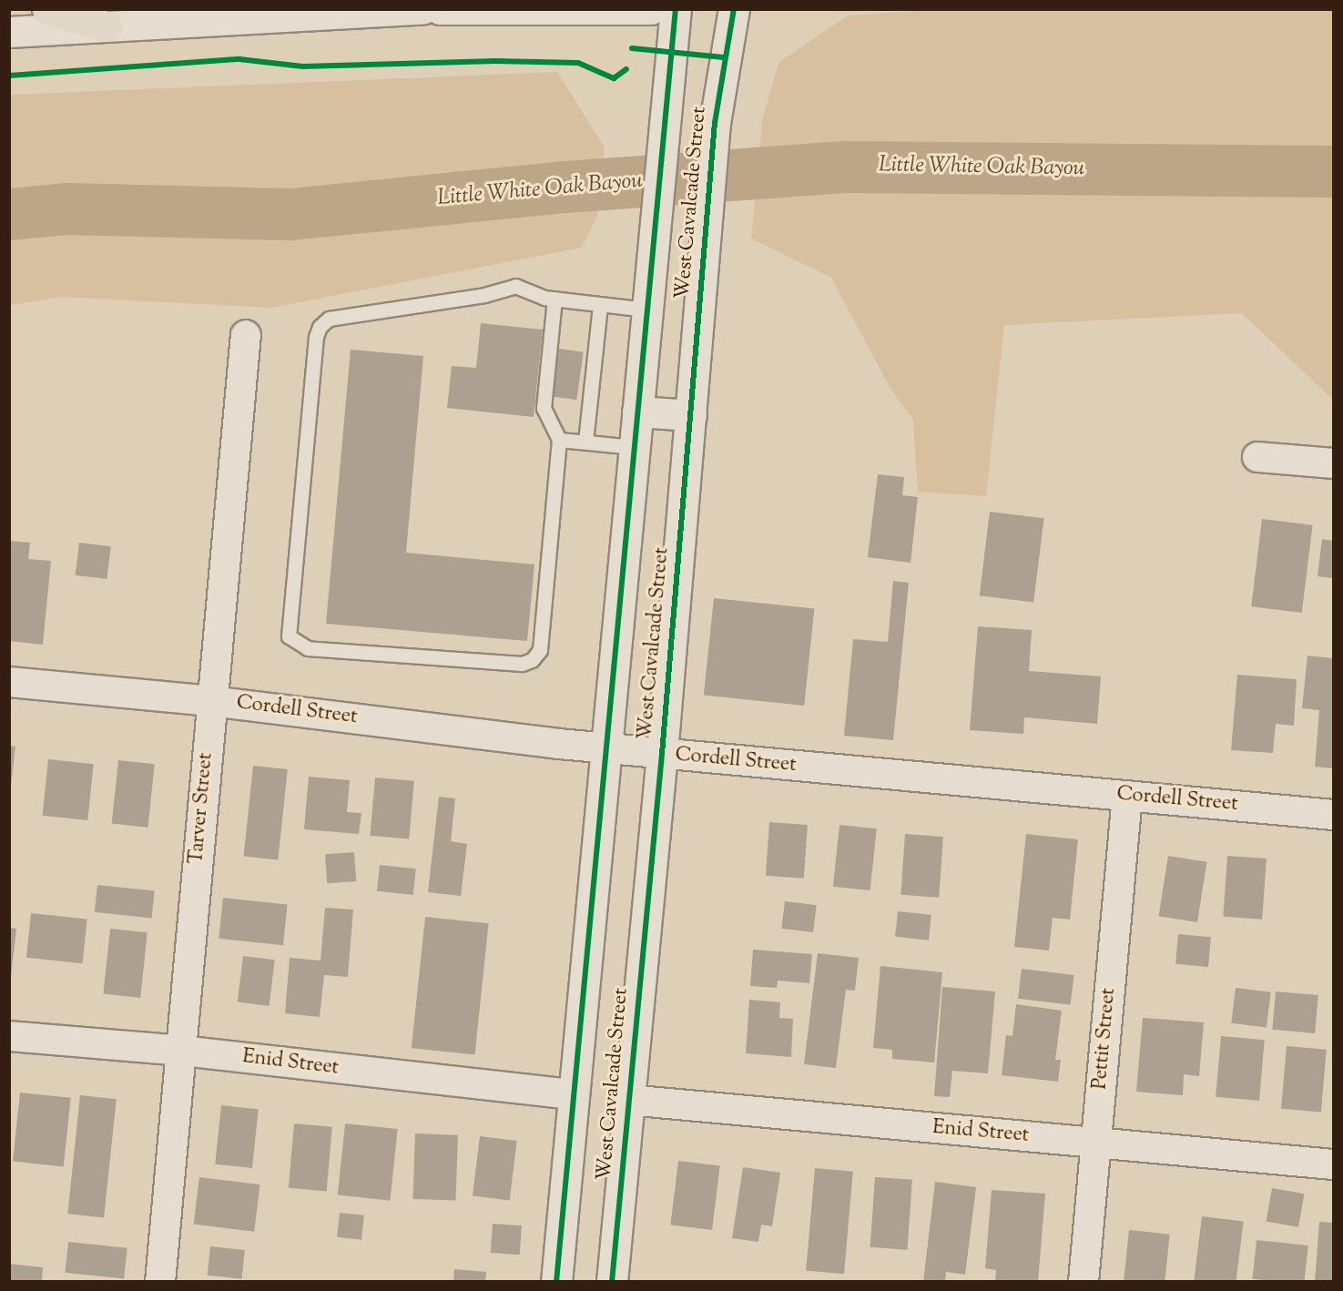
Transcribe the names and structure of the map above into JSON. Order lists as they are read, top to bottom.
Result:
{
  "streets": {
    "main road": ["West Cavalcade Street"],
    "street": [
      "Cordell Street",
      "Tarver Street",
      "Pettit Street",
      "Enid Street"
    ]
  },
  "crossings": [
    ["West Cavalcade Street", "Cordell Street"],
    ["West Cavalcade Street", "Enid Street"],
    ["Cordell Street", "Tarver Street"],
    ["Cordell Street", "Pettit Street"],
    ["Tarver Street", "Enid Street"],
    ["Pettit Street", "Enid Street"]
  ],
  "water": ["Little White Oak Bayou"]
}
